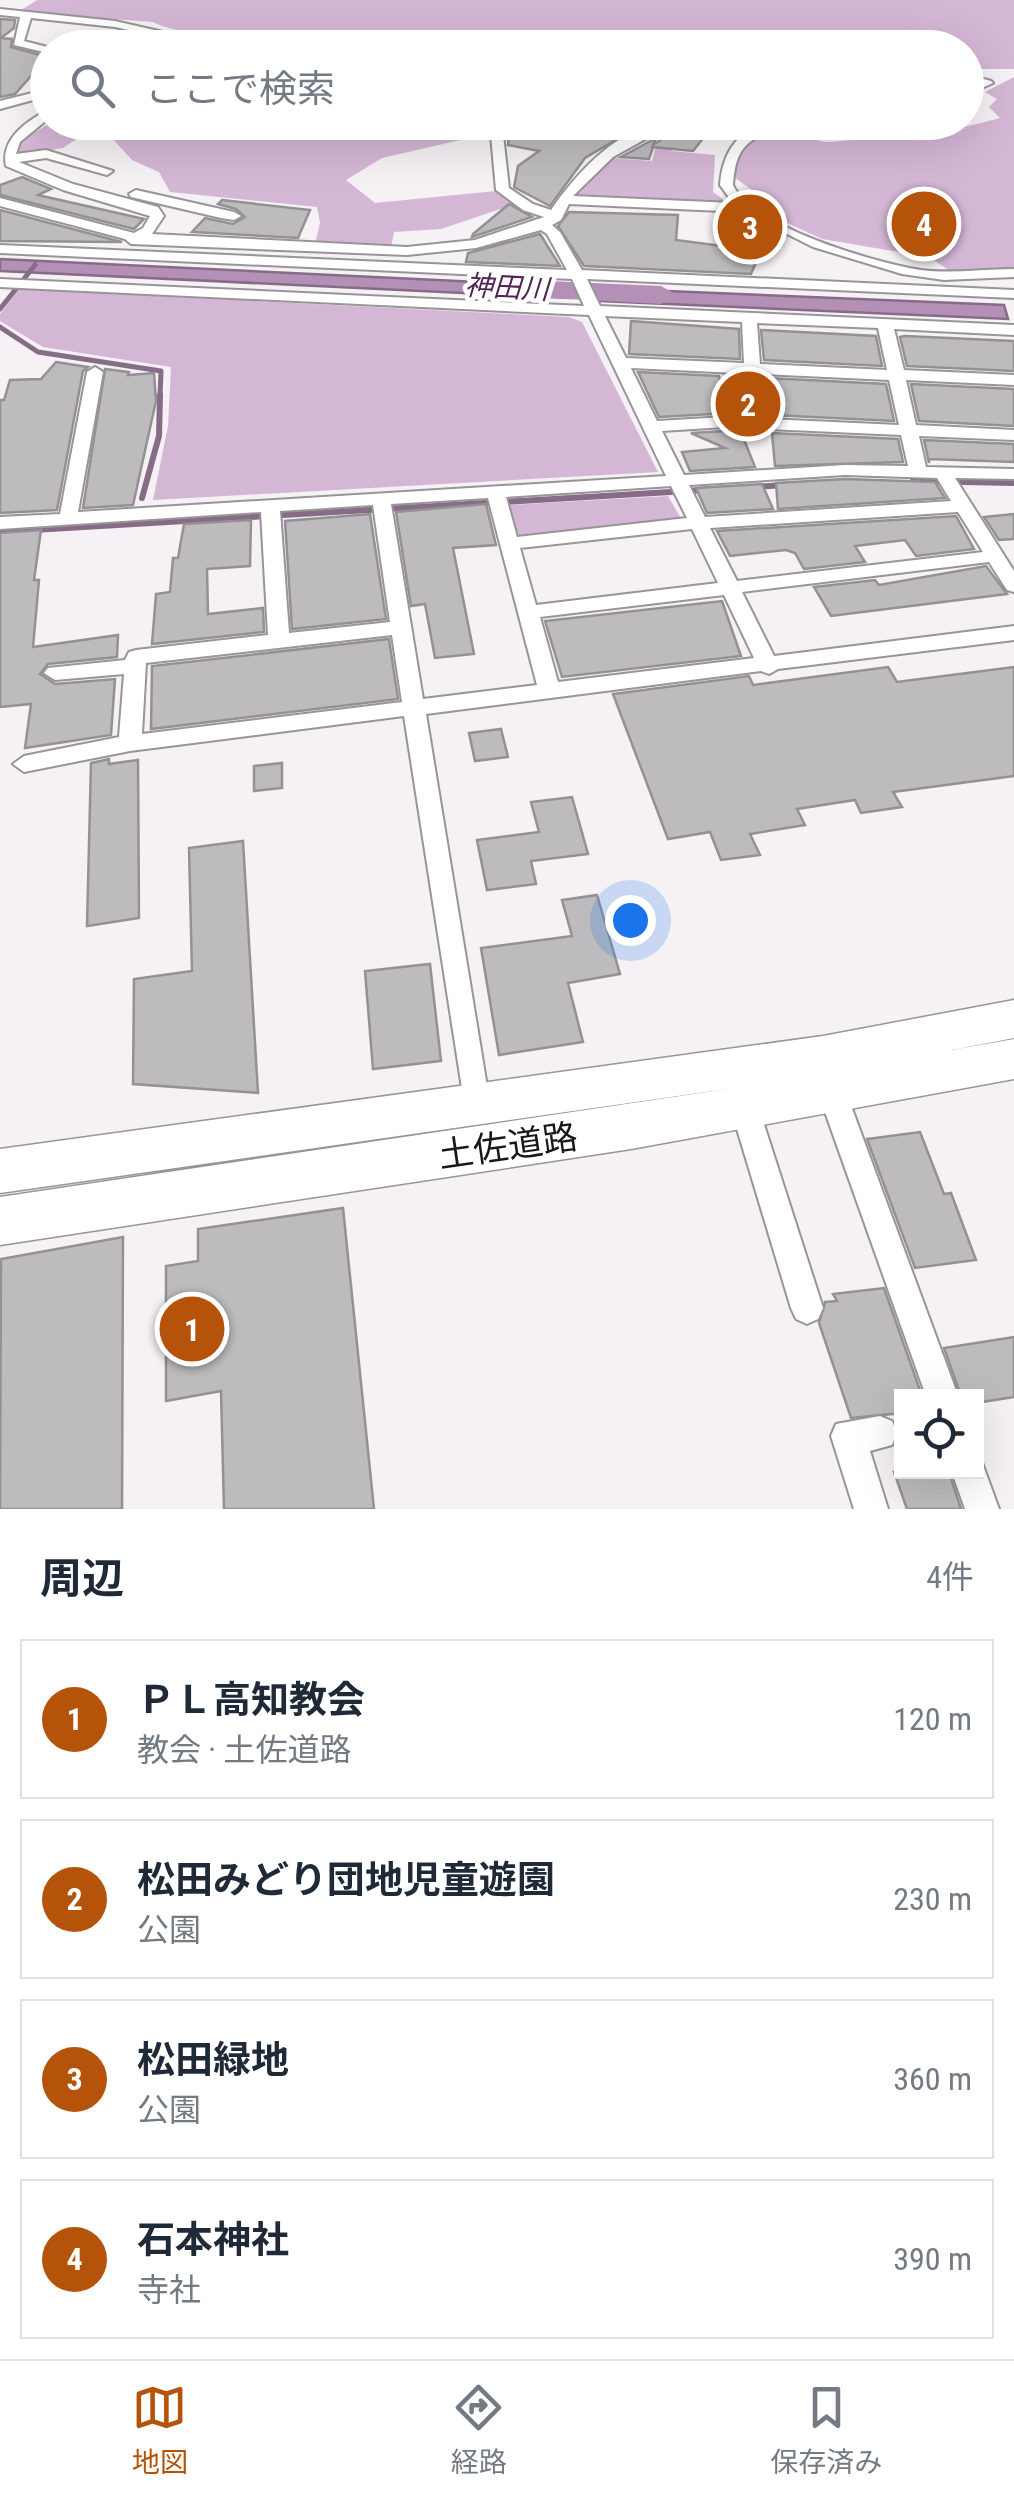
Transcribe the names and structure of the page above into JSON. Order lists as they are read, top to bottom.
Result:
{
  "streets": {
    "highway": ["土佐道路"]
  },
  "water": ["神田川"],
  "page": {
    "search": "ここで検索",
    "pins": [
      "4",
      "3",
      "2",
      "1"
    ],
    "heading": ["周辺", "4件"],
    "list": [
      {
        "mark": "1",
        "name": "ＰＬ高知教会",
        "note": "教会 · 土佐道路",
        "value": "120 m"
      },
      {
        "mark": "2",
        "name": "松田みどり団地児童遊園",
        "note": "公園",
        "value": "230 m"
      },
      {
        "mark": "3",
        "name": "松田緑地",
        "note": "公園",
        "value": "360 m"
      },
      {
        "mark": "4",
        "name": "石本神社",
        "note": "寺社",
        "value": "390 m"
      }
    ],
    "nav": ["地図", "経路", "保存済み"]
  }
}
